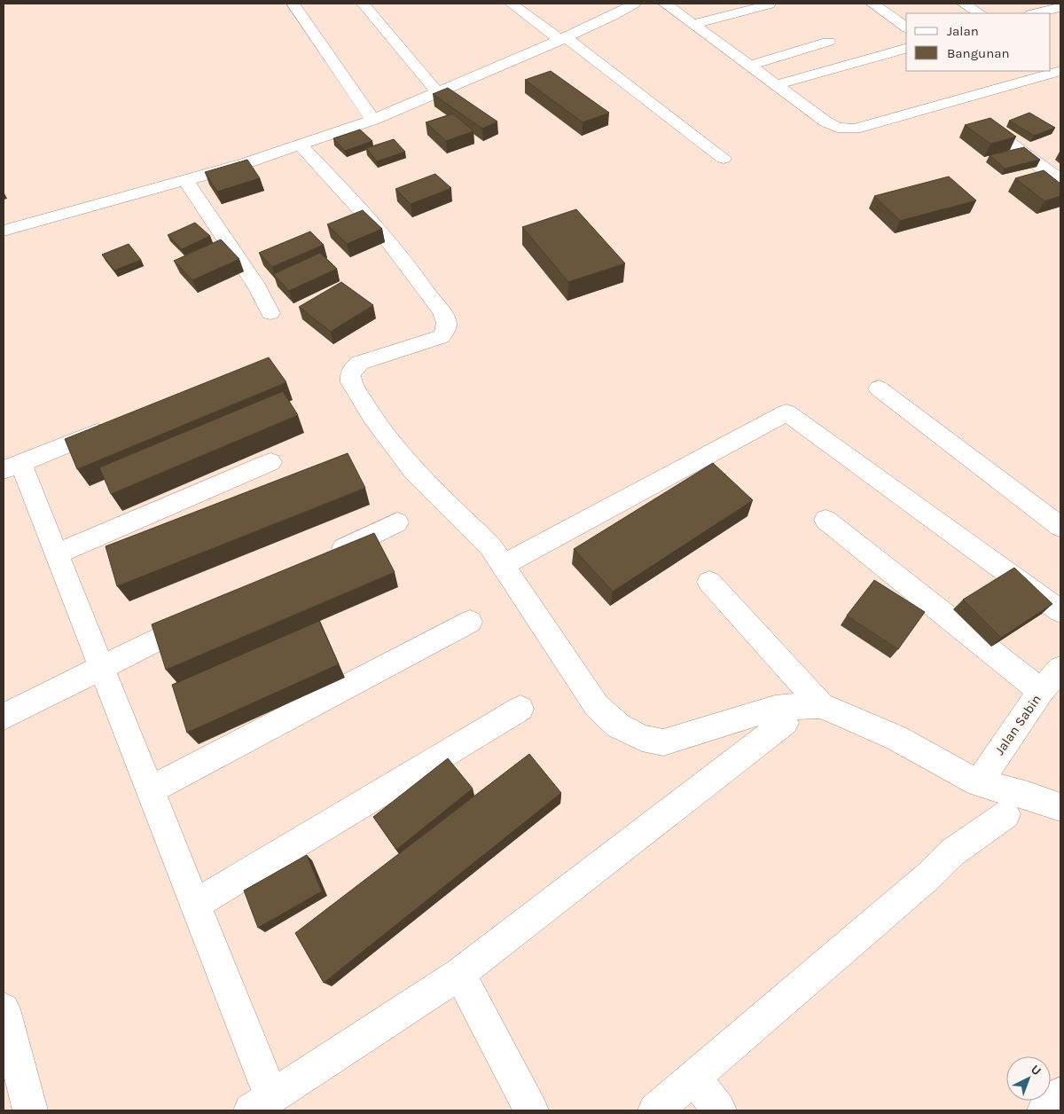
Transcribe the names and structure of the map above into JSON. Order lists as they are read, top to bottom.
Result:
{
  "streets": {
    "street": ["Jalan Sabin"]
  },
  "legend": ["Jalan", "Bangunan"],
  "north": "top right"
}
